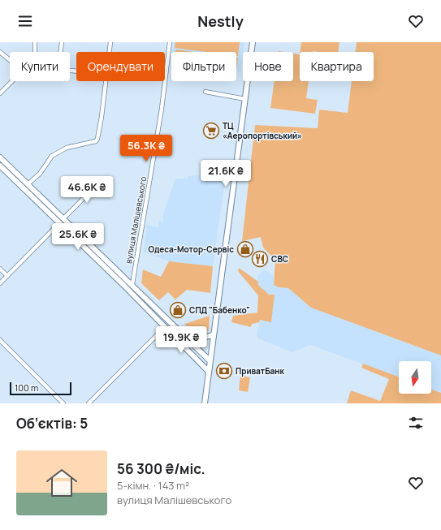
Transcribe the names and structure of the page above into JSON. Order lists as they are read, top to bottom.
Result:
{
  "streets": {
    "street": ["вулиця Малішевського"]
  },
  "places": {
    "supermarket": ["ТЦ «Аеропортівський»"],
    "shop": ["Одеса-Мотор-Сервіс", "СПД \"Бабенко\""],
    "restaurant": ["СВС"],
    "bank": ["ПриватБанк"]
  },
  "scale_bar": "100 m",
  "north": "bottom",
  "page": {
    "header": "Nestly",
    "chip": [
      "Купити",
      "Орендувати",
      "Фільтри",
      "Нове",
      "Квартира"
    ],
    "price": [
      "56.3K ₴",
      "21.6K ₴",
      "46.6K ₴",
      "25.6K ₴",
      "19.9K ₴"
    ],
    "scale": "100 m",
    "heading": "Об’єктів: 5",
    "list": [
      {
        "name": "56 300 ₴/міс.",
        "note": "5-кімн. · 143 m² · вулиця Малішевського"
      }
    ]
  }
}
